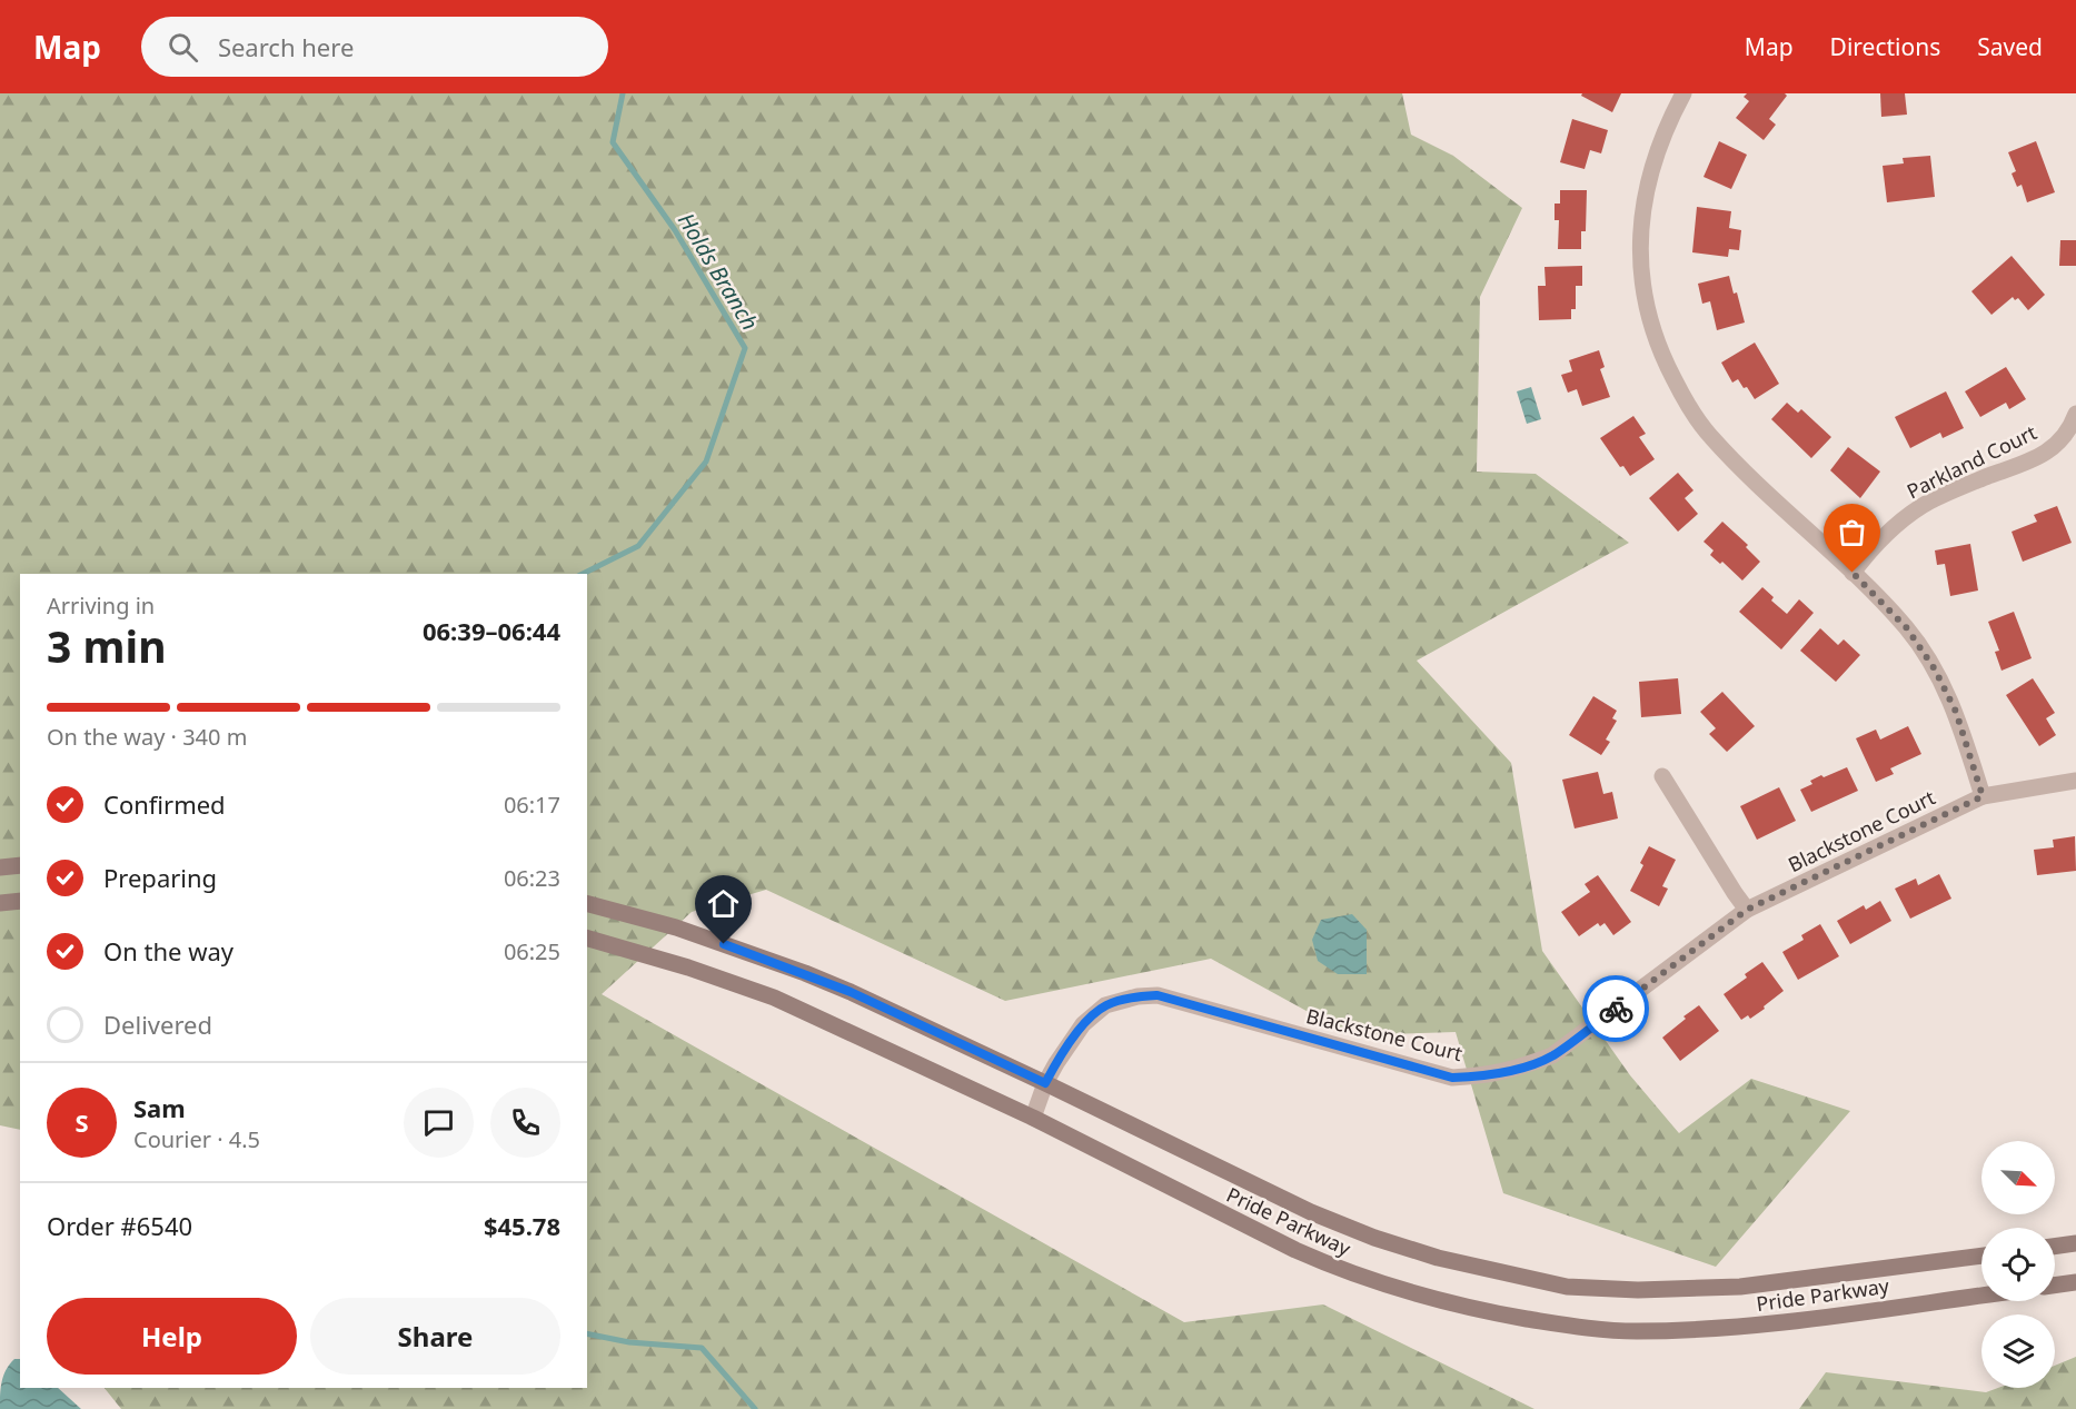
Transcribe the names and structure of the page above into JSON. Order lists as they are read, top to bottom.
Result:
{
  "streets": {
    "main road": ["Pride Parkway"],
    "street": ["Parkland Court", "Blackstone Court"]
  },
  "crossings": [
    ["Blackstone Court", "Pride Parkway"]
  ],
  "water": ["Holds Branch"],
  "north": "bottom right",
  "page": {
    "header": "Map",
    "search": "Search here",
    "nav": ["Map", "Directions", "Saved"],
    "heading": ["3 min", "Arriving in", "06:39–06:44"],
    "panel": [
      "Sam",
      "Courier · 4.5",
      "Order #6540",
      "$45.78"
    ],
    "bar": "On the way · 340 m",
    "list": [
      ["Confirmed", "06:17"],
      ["Preparing", "06:23"],
      ["On the way", "06:25"],
      "Delivered"
    ],
    "round": "S",
    "buttons": ["Help", "Share"]
  }
}
